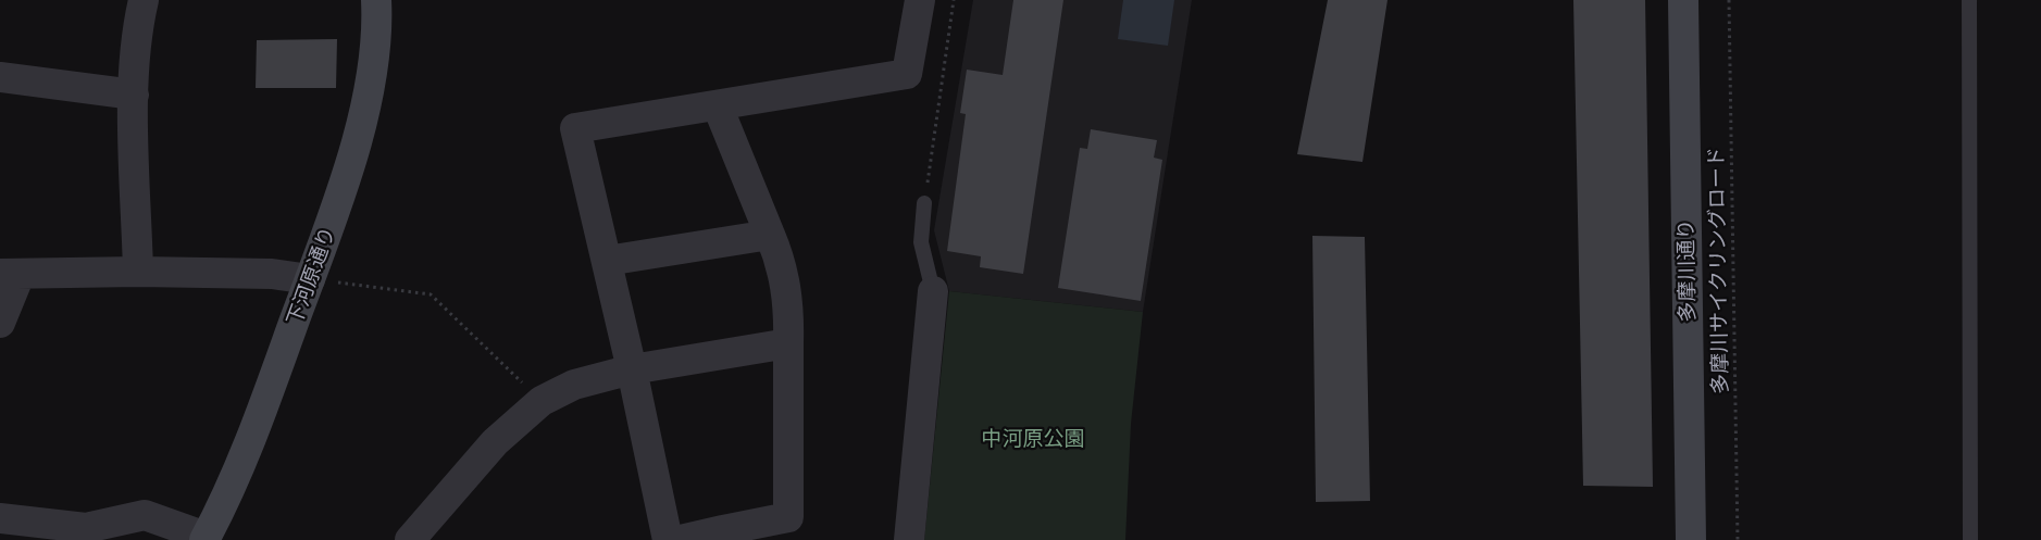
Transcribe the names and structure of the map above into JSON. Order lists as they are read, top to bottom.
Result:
{
  "streets": {
    "street": ["多摩川通り", "下河原通り"],
    "path": ["多摩川サイクリングロード"]
  },
  "parks": ["中河原公園"]
}
